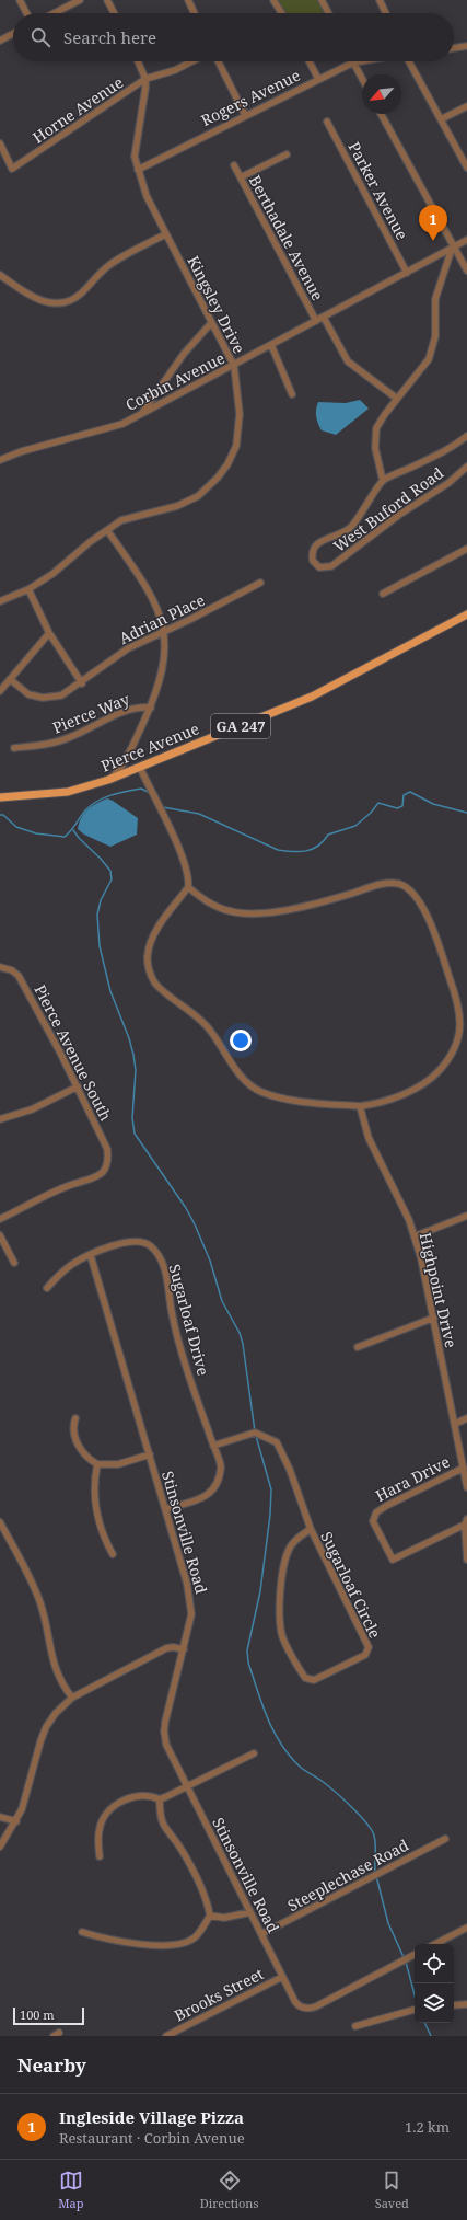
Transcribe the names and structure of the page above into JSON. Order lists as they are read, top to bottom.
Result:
{
  "streets": {
    "main road": ["GA 247", "Pierce Avenue"],
    "street": [
      "Rogers Avenue",
      "Horne Avenue",
      "Parker Avenue",
      "Berthadale Avenue",
      "Kingsley Drive",
      "Corbin Avenue",
      "West Buford Road",
      "Adrian Place",
      "Pierce Way",
      "Pierce Avenue South",
      "Highpoint Drive",
      "Sugarloaf Drive",
      "Hara Drive",
      "Stinsonville Road",
      "Sugarloaf Circle",
      "Steeplechase Road",
      "Brooks Street"
    ]
  },
  "crossings": [
    ["Rogers Avenue", "Kingsley Drive"],
    ["Horne Avenue", "Kingsley Drive"],
    ["Parker Avenue", "Corbin Avenue"],
    ["Berthadale Avenue", "Corbin Avenue"],
    ["Kingsley Drive", "Corbin Avenue"],
    ["Highpoint Drive", "Hara Drive"],
    ["Sugarloaf Drive", "Stinsonville Road"],
    ["Sugarloaf Drive", "Sugarloaf Circle"],
    ["Stinsonville Road", "Steeplechase Road"],
    ["Stinsonville Road", "Brooks Street"]
  ],
  "scale_bar": "100 m",
  "north": "bottom left",
  "page": {
    "search": "Search here",
    "pins": "1",
    "scale": "100 m",
    "heading": "Nearby",
    "list": [
      {
        "mark": "1",
        "name": "Ingleside Village Pizza",
        "note": "Restaurant · Corbin Avenue",
        "value": "1.2 km"
      }
    ],
    "nav": ["Map", "Directions", "Saved"]
  }
}
